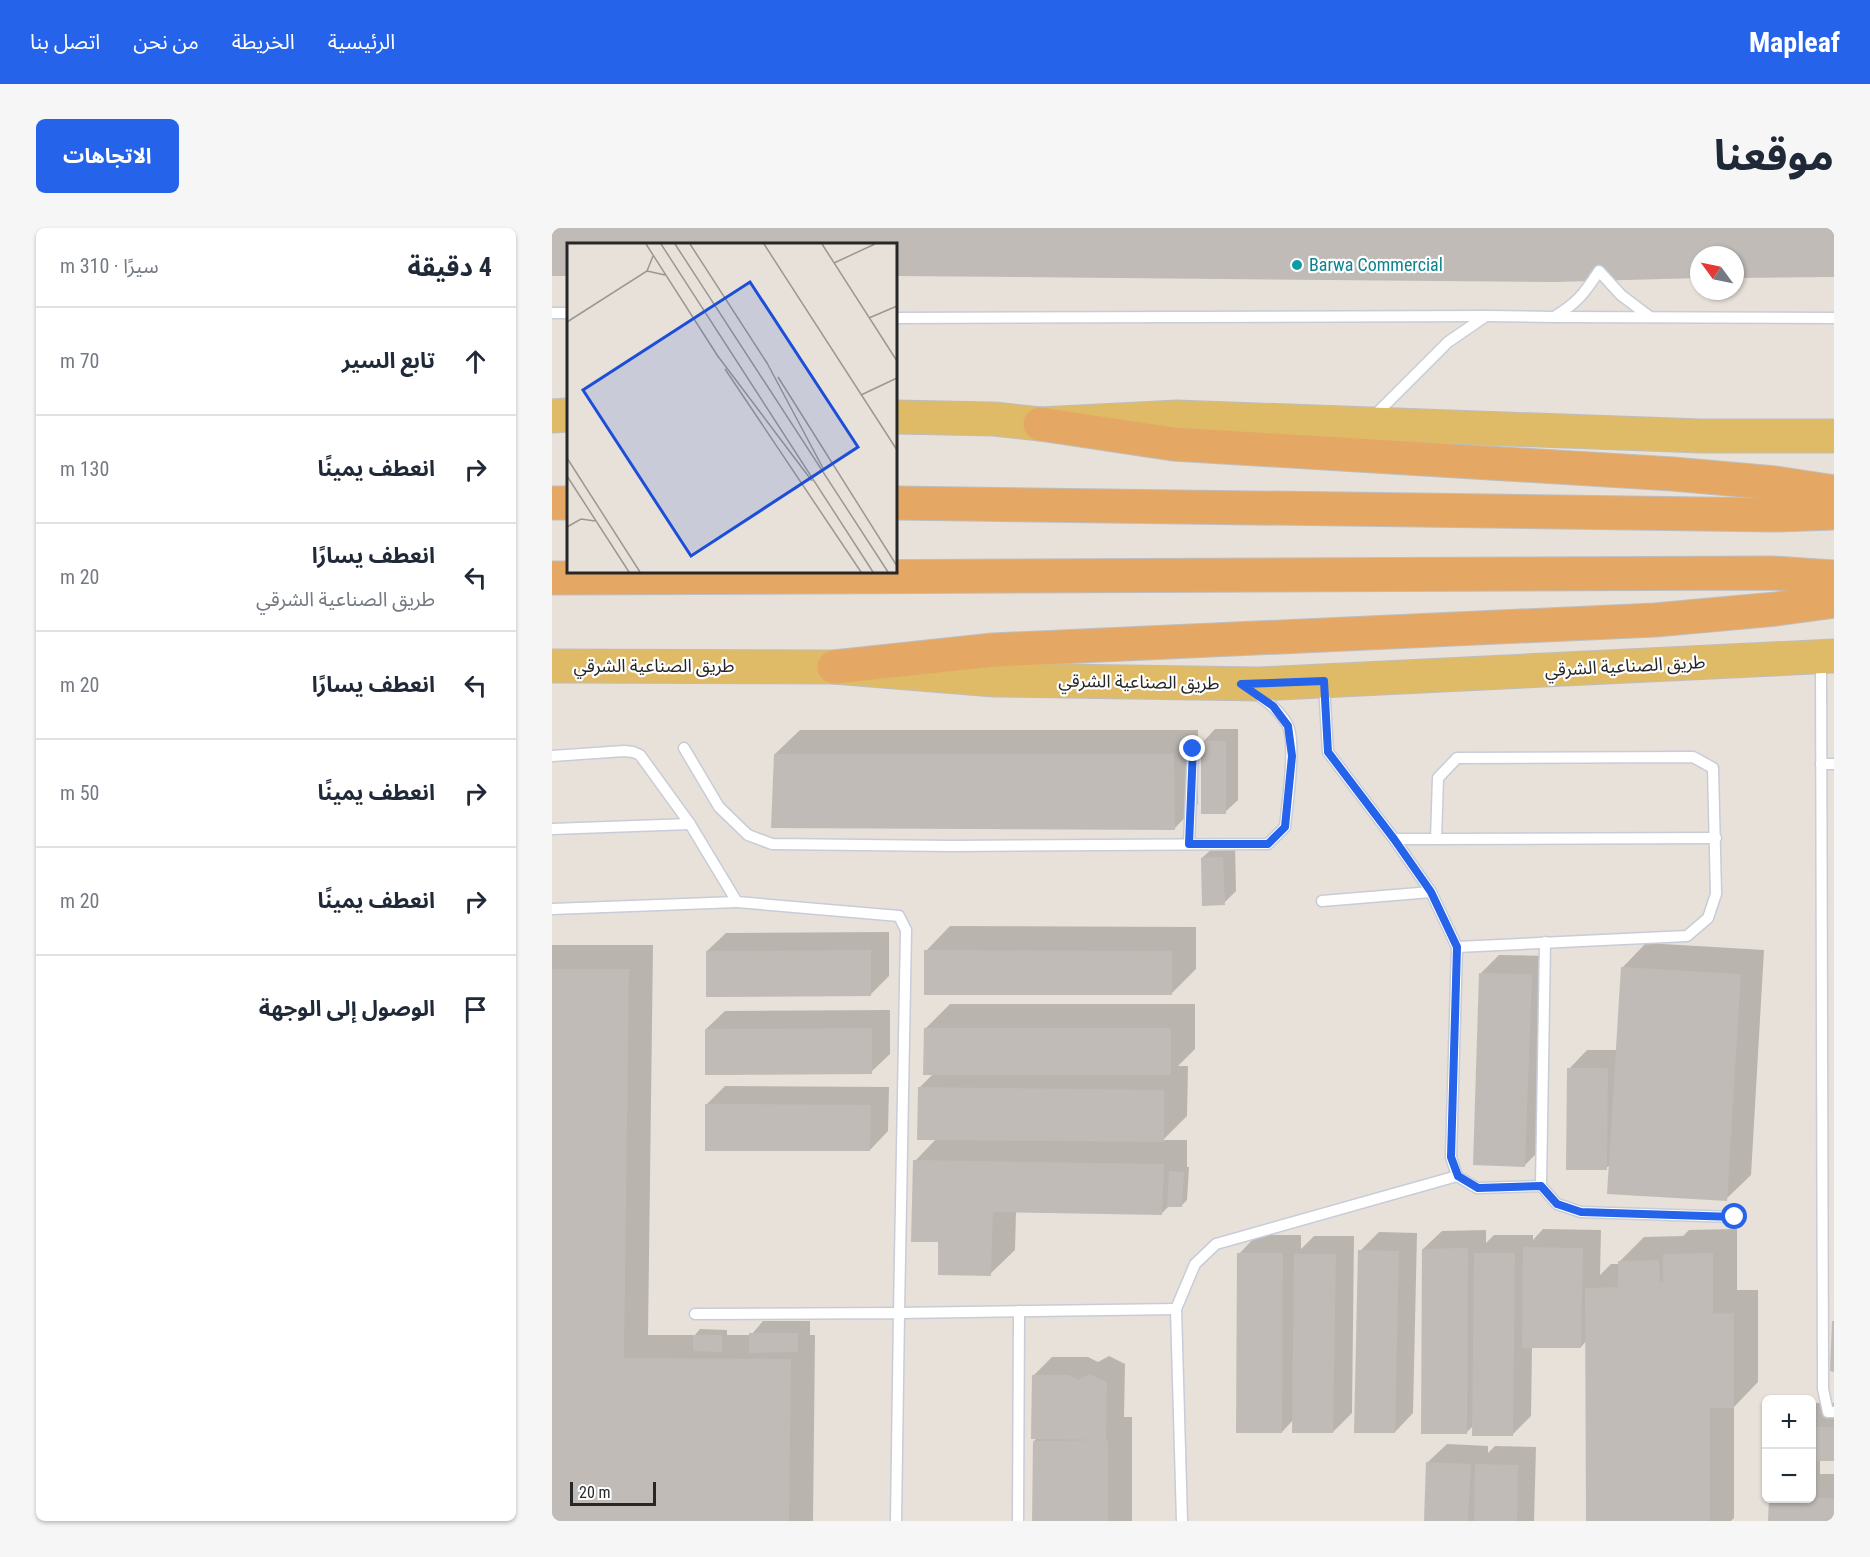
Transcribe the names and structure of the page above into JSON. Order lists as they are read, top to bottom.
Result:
{
  "streets": {
    "main road": ["طريق الصناعية الشرقي"]
  },
  "places": ["Barwa Commercial"],
  "scale_bar": "20 m",
  "north": "top left",
  "page": {
    "header": "Mapleaf",
    "nav": [
      "الرئيسية",
      "الخريطة",
      "من نحن",
      "اتصل بنا"
    ],
    "title": "موقعنا",
    "buttons": "الاتجاهات",
    "heading": ["4 دقيقة", "سيرًا · 310 m"],
    "list": [
      ["تابع السير", "70 m"],
      ["انعطف يمينًا", "130 m"],
      ["انعطف يسارًا", "طريق الصناعية الشرقي", "20 m"],
      ["انعطف يسارًا", "20 m"],
      ["انعطف يمينًا", "50 m"],
      ["انعطف يمينًا", "20 m"],
      "الوصول إلى الوجهة"
    ],
    "map_buttons": ["+", "−"],
    "scale": "20 m"
  }
}
